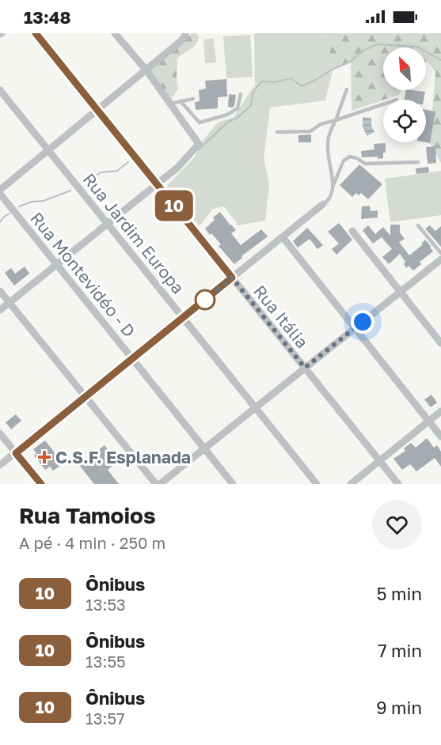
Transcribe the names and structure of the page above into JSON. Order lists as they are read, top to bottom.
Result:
{
  "streets": {
    "street": ["Rua Jardim Europa", "Rua Montevidéo - D", "Rua Itália"]
  },
  "places": {
    "health": ["C.S.F. Esplanada"]
  },
  "lines": ["bus line 10"],
  "north": "top left",
  "page": {
    "status": "13:48",
    "on_map": "10",
    "heading": ["Rua Tamoios", "A pé · 4 min · 250 m"],
    "list": [
      {
        "mark": "10",
        "name": "Ônibus",
        "note": "13:53",
        "value": "5 min"
      },
      {
        "mark": "10",
        "name": "Ônibus",
        "note": "13:55",
        "value": "7 min"
      },
      {
        "mark": "10",
        "name": "Ônibus",
        "note": "13:57",
        "value": "9 min"
      }
    ]
  }
}
